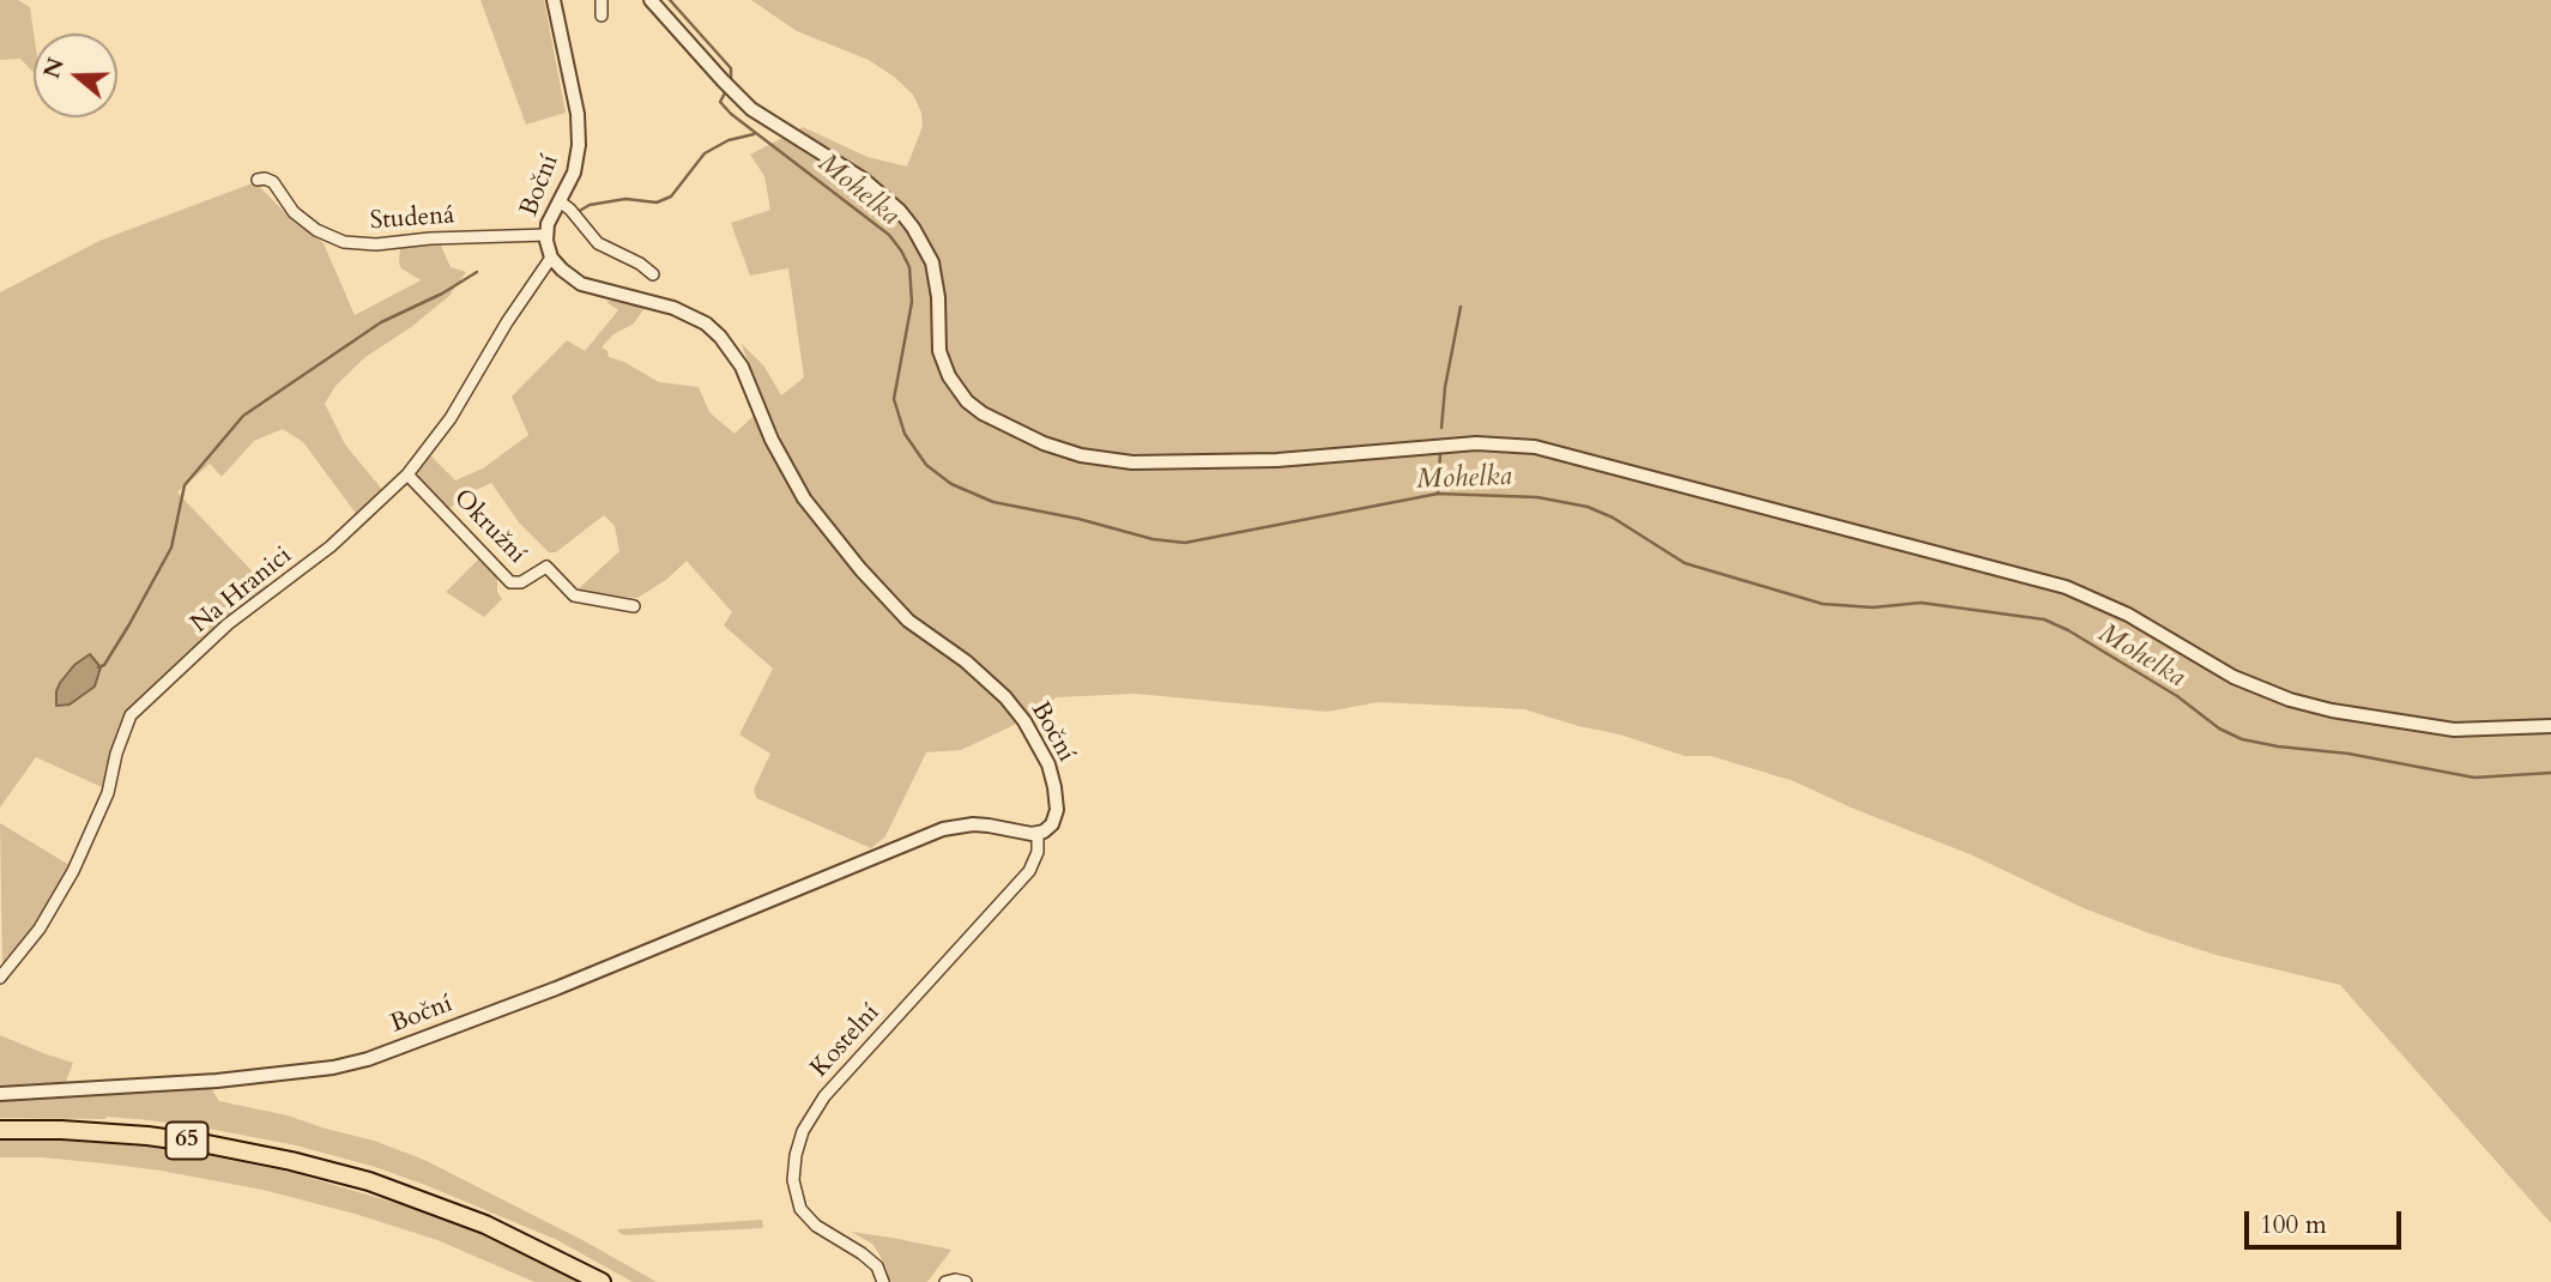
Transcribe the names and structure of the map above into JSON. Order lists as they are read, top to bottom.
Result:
{
  "streets": {
    "main road": ["65"],
    "street": [
      "Boční",
      "Studená",
      "Okružní",
      "Na Hranici",
      "Kostelní"
    ]
  },
  "crossings": [
    ["Boční", "Studená"],
    ["Boční", "Na Hranici"],
    ["Boční", "Kostelní"],
    ["Okružní", "Na Hranici"]
  ],
  "water": ["Mohelka"],
  "scale_bar": "100 m",
  "north": "left"
}
